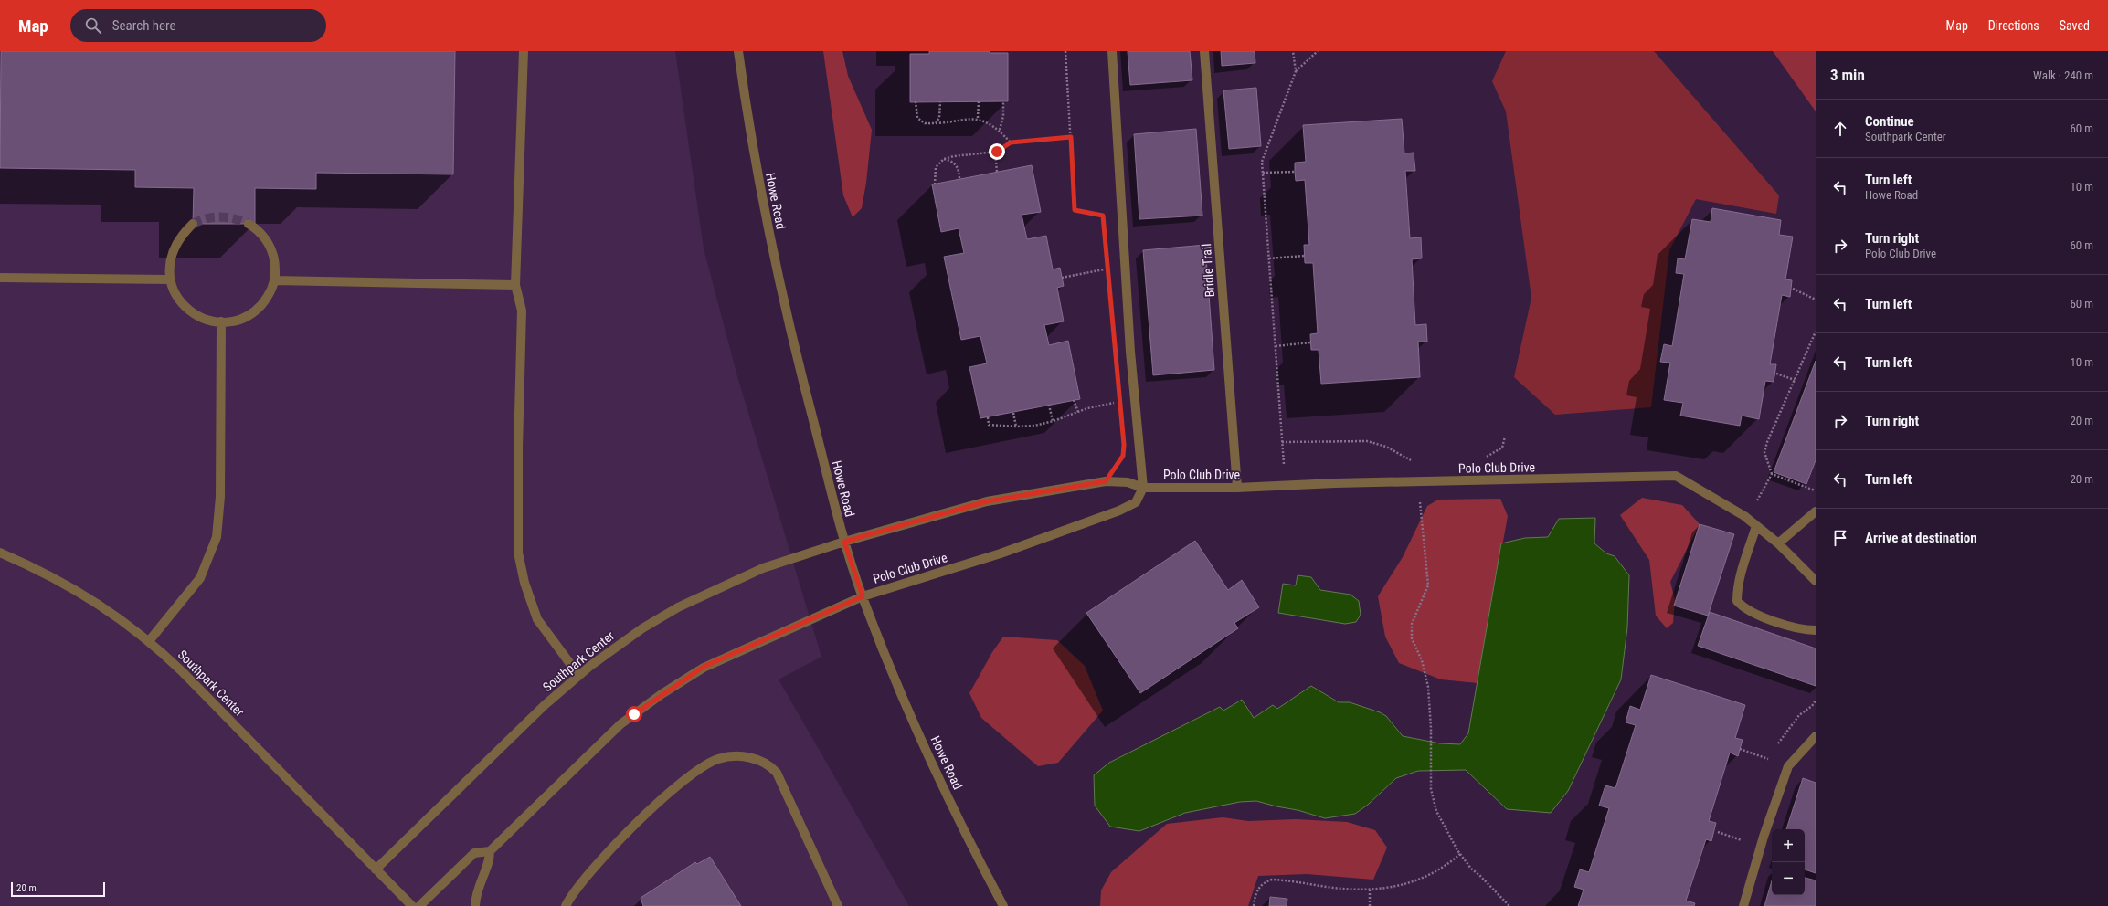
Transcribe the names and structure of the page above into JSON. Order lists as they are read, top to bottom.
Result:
{
  "streets": {
    "street": [
      "Howe Road",
      "Bridle Trail",
      "Polo Club Drive",
      "Southpark Center"
    ]
  },
  "crossings": [
    ["Howe Road", "Polo Club Drive"],
    ["Howe Road", "Southpark Center"],
    ["Bridle Trail", "Polo Club Drive"],
    ["Polo Club Drive", "Southpark Center"]
  ],
  "scale_bar": "20 m",
  "page": {
    "header": "Map",
    "search": "Search here",
    "nav": ["Map", "Directions", "Saved"],
    "heading": ["3 min", "Walk · 240 m"],
    "list": [
      ["Continue", "Southpark Center", "60 m"],
      ["Turn left", "Howe Road", "10 m"],
      ["Turn right", "Polo Club Drive", "60 m"],
      ["Turn left", "60 m"],
      ["Turn left", "10 m"],
      ["Turn right", "20 m"],
      ["Turn left", "20 m"],
      "Arrive at destination"
    ],
    "map_buttons": ["+", "−"],
    "scale": "20 m"
  }
}
